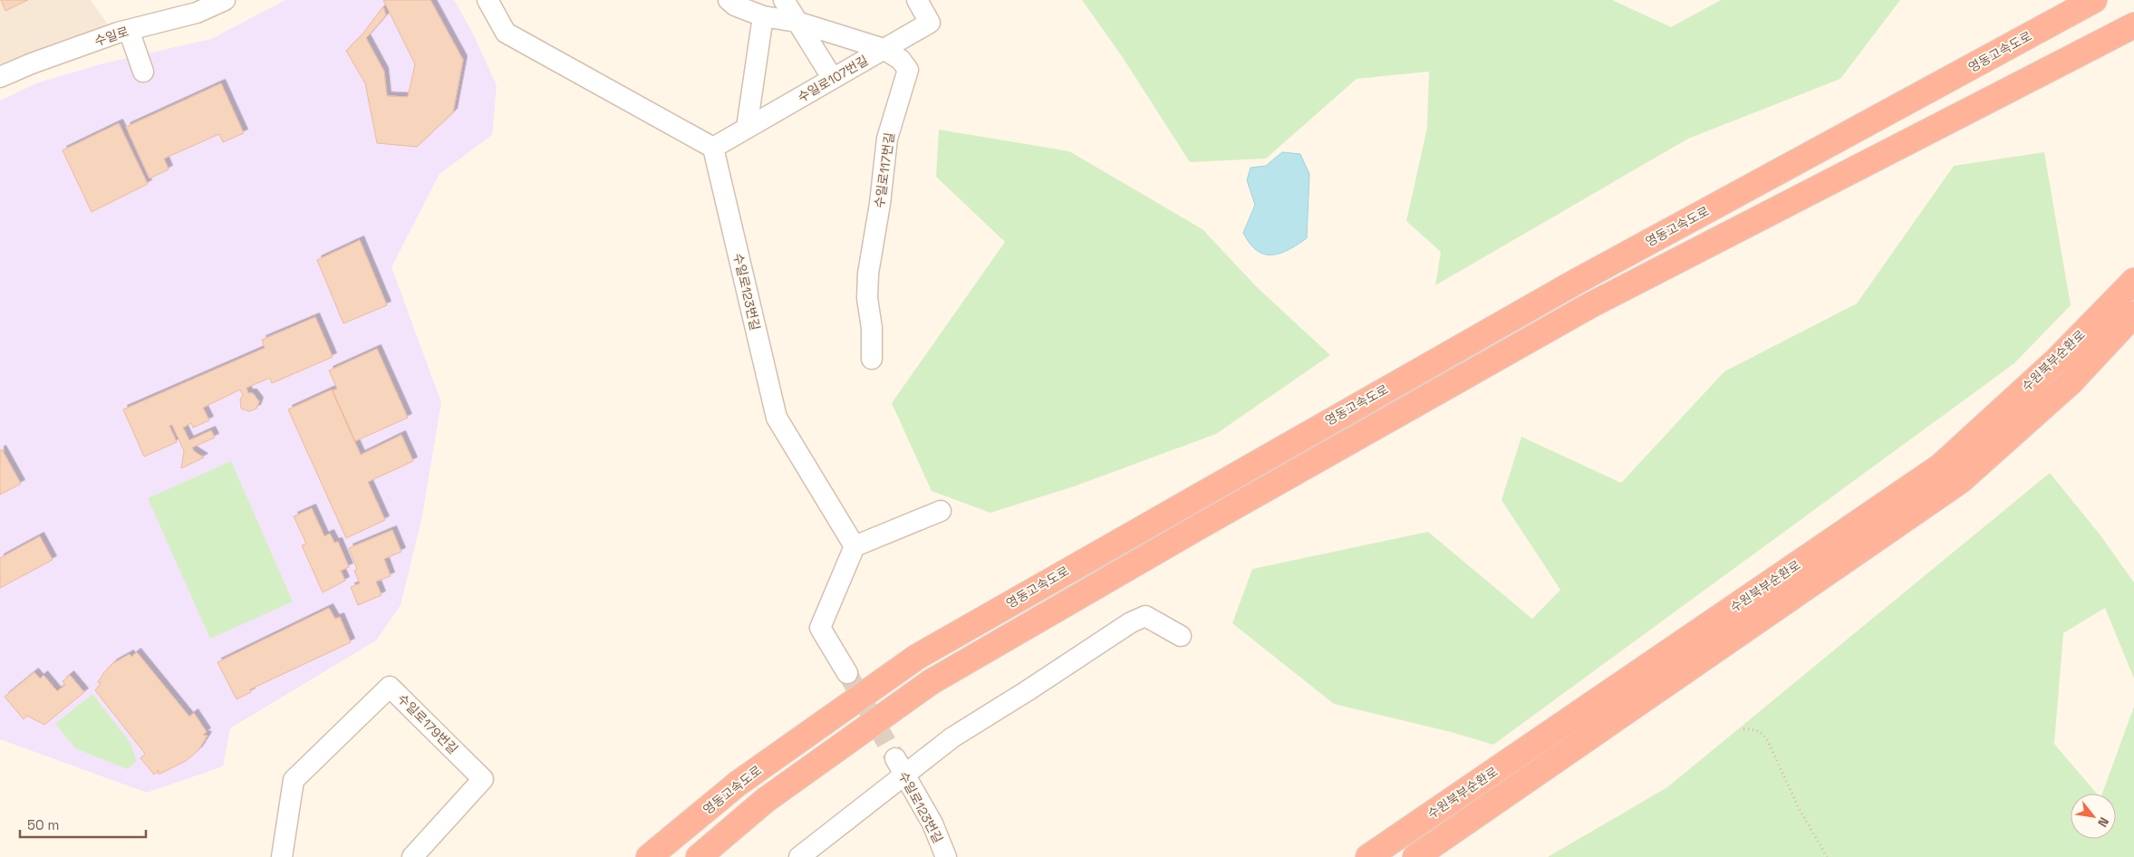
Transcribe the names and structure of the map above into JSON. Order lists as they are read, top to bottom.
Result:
{
  "streets": {
    "highway": ["영동고속도로", "수원북부순환로"],
    "street": [
      "수일로",
      "수일로107번길",
      "수일로117번길",
      "수일로123번길",
      "수일로179번길"
    ]
  },
  "crossings": [
    ["수일로107번길", "수일로117번길"],
    ["수일로107번길", "수일로123번길"]
  ],
  "scale_bar": "50 m",
  "north": "bottom right"
}
